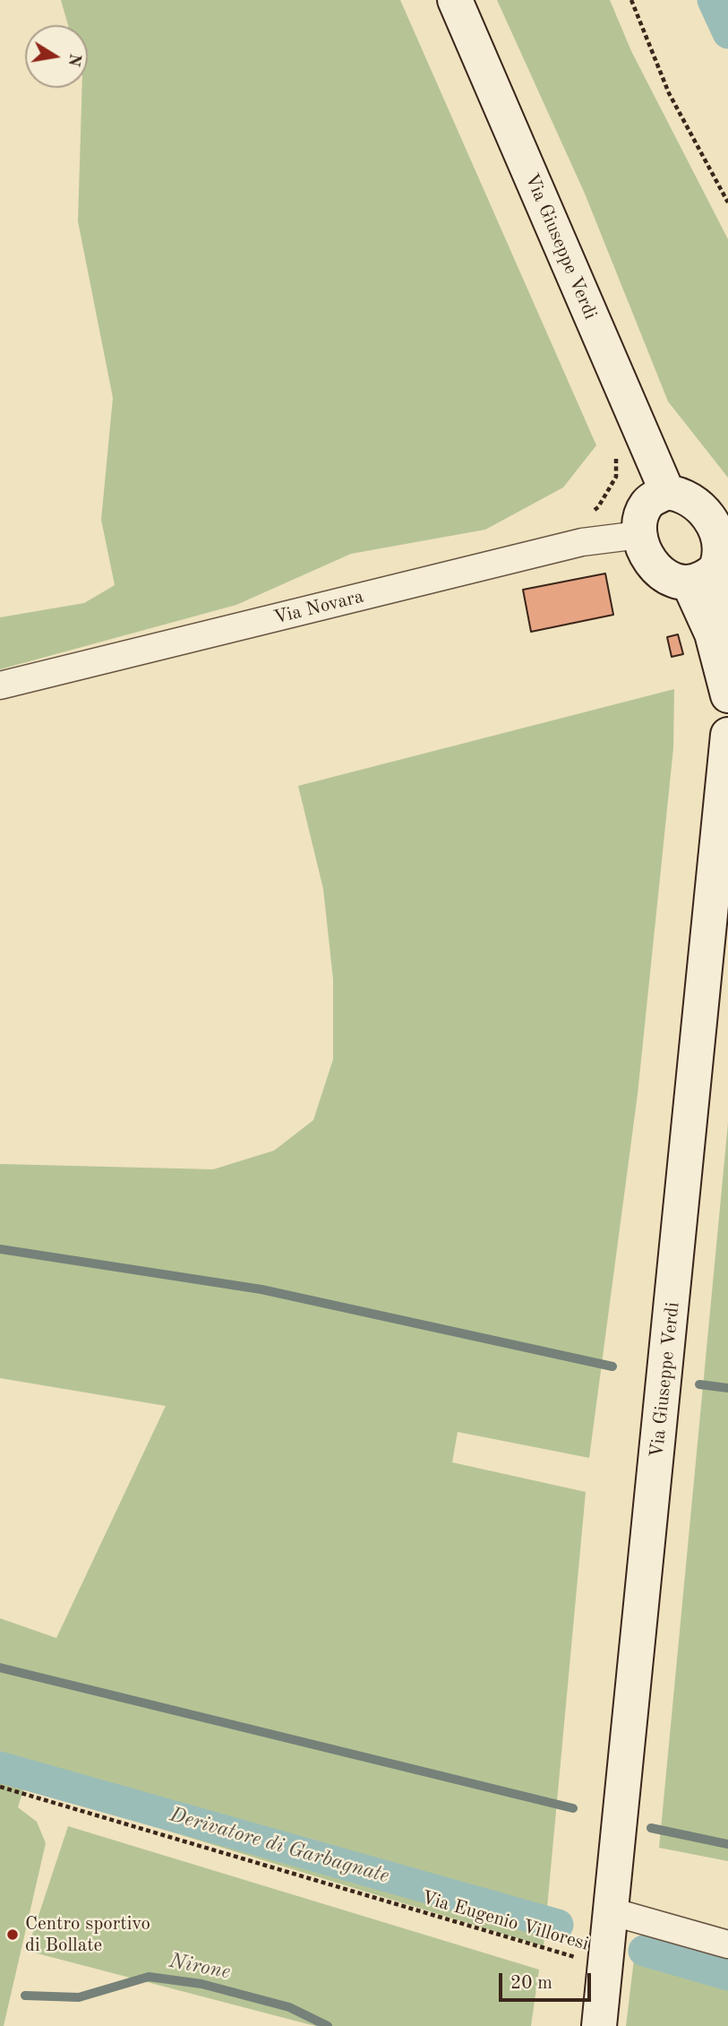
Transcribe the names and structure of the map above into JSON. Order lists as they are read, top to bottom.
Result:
{
  "streets": {
    "street": ["Via Giuseppe Verdi", "Via Novara"],
    "path": ["Via Eugenio Villoresi"]
  },
  "crossings": [
    ["Via Giuseppe Verdi", "Via Novara"],
    ["Via Giuseppe Verdi", "Via Eugenio Villoresi"]
  ],
  "water": ["Derivatore di Garbagnate", "Nirone"],
  "places": ["Centro sportivo di Bollate"],
  "scale_bar": "20 m",
  "north": "right"
}
